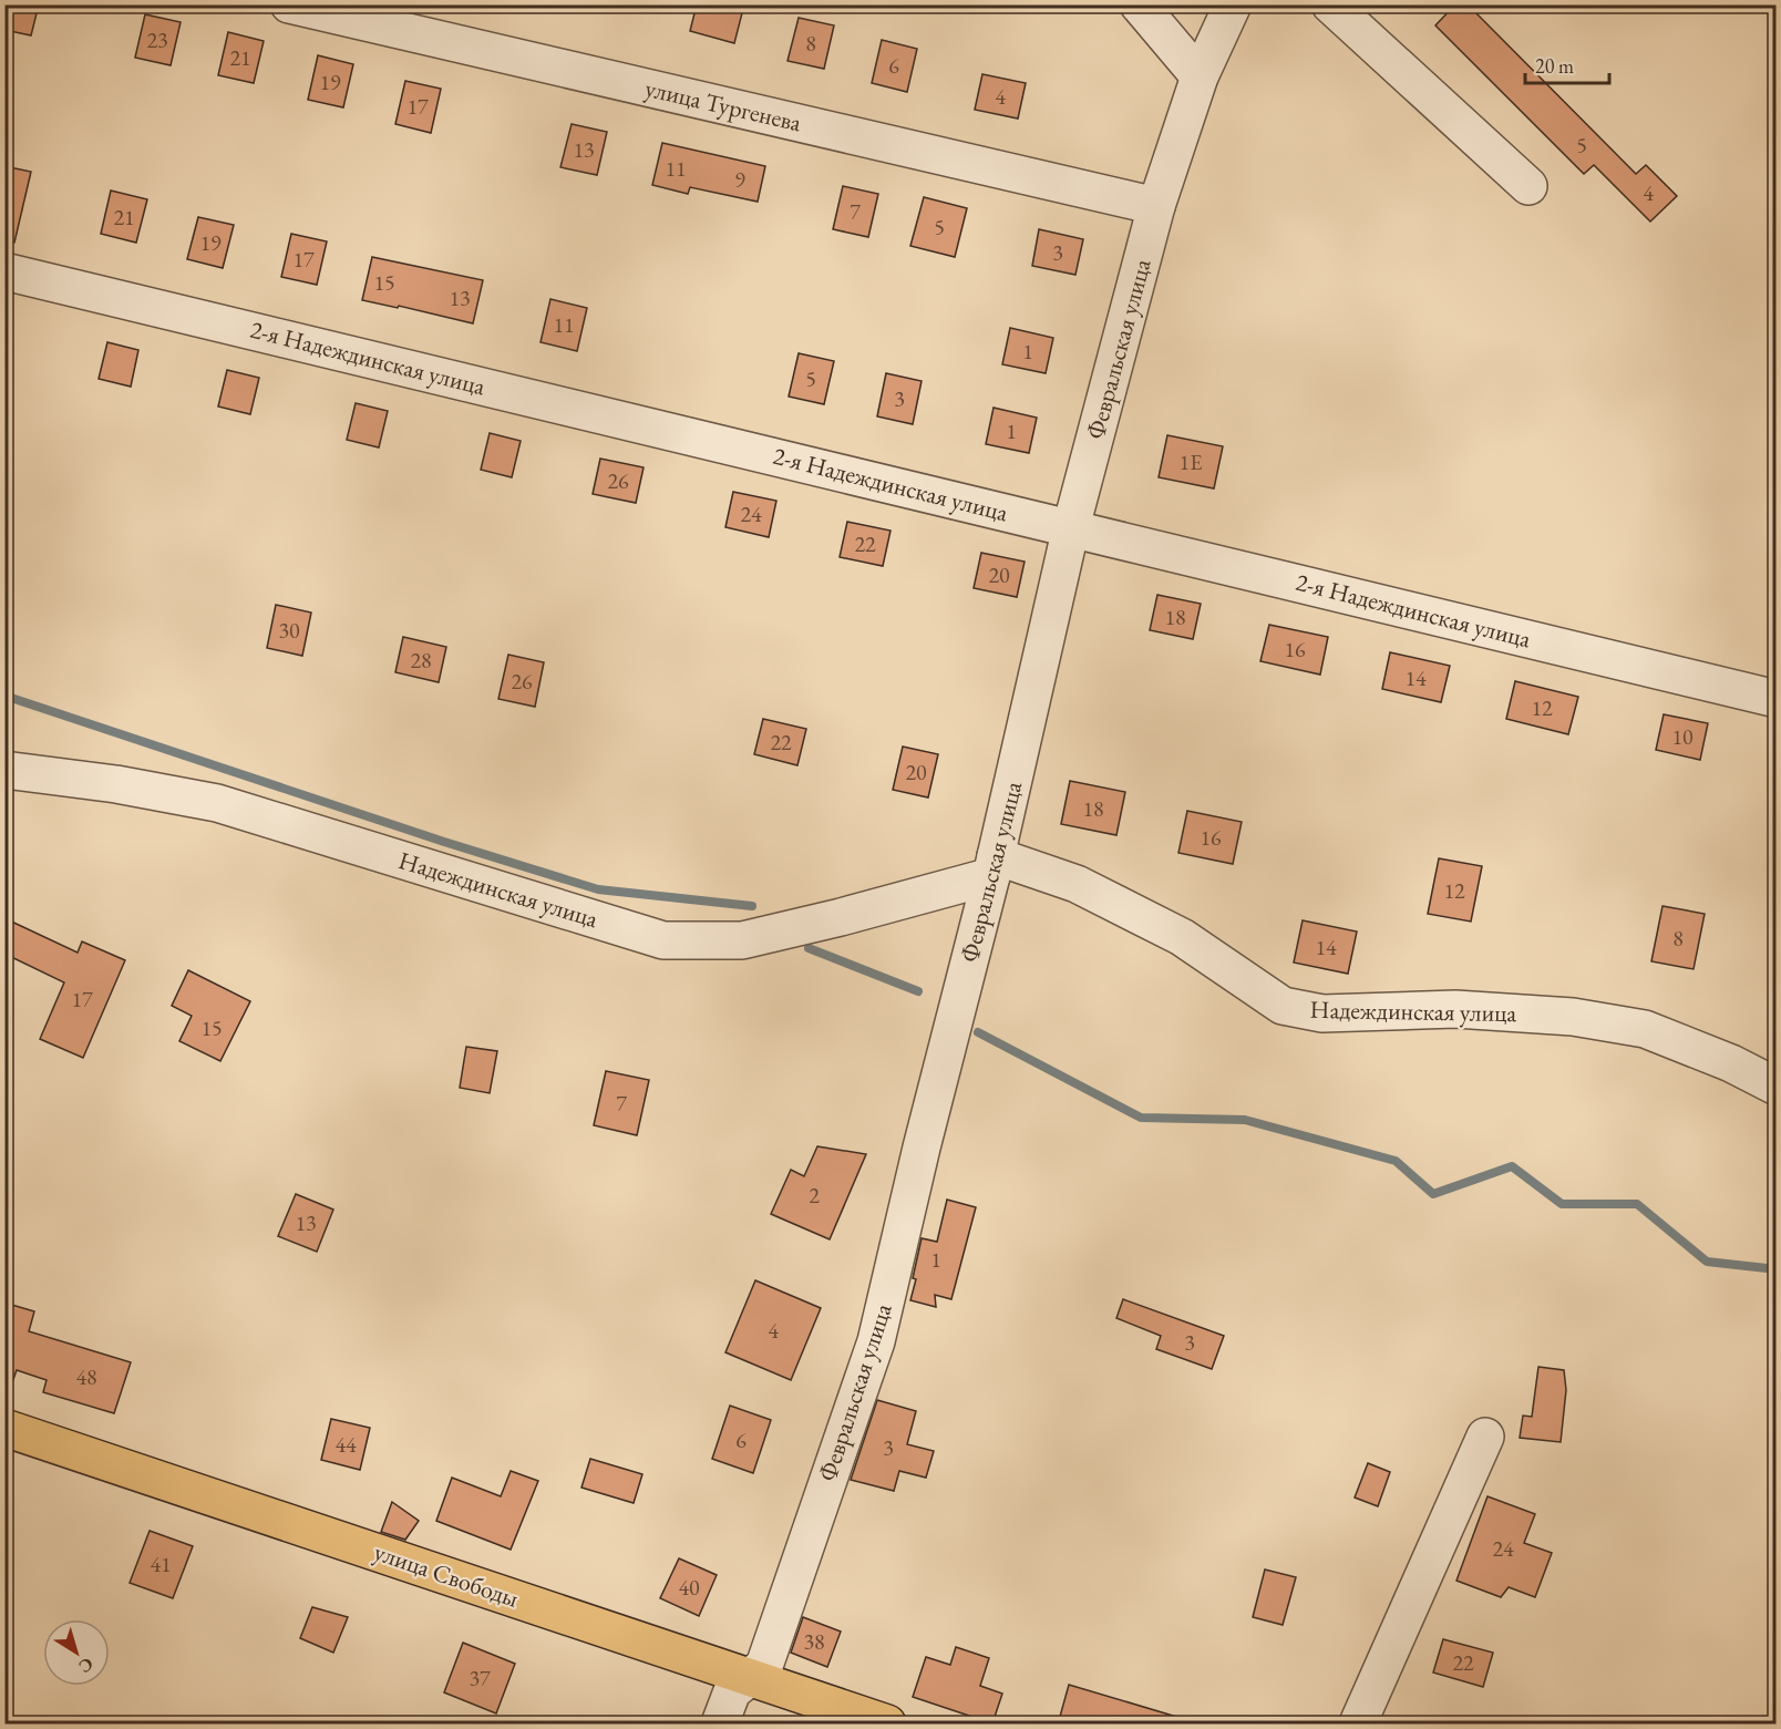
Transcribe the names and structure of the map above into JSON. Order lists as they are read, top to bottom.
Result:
{
  "streets": {
    "main road": ["улица Свободы"],
    "street": [
      "улица Тургенева",
      "Февральская улица",
      "2-я Надеждинская улица",
      "Надеждинская улица"
    ]
  },
  "crossings": [
    ["улица Тургенева", "Февральская улица"],
    ["Февральская улица", "2-я Надеждинская улица"],
    ["Февральская улица", "Надеждинская улица"],
    ["Февральская улица", "улица Свободы"]
  ],
  "house_numbers": [
    "23",
    "8",
    "21",
    "6",
    "19",
    "4",
    "17",
    "5",
    "13",
    "11",
    "9",
    "4",
    "7",
    "21",
    "5",
    "19",
    "3",
    "17",
    "15",
    "13",
    "11",
    "1",
    "5",
    "3",
    "1",
    "1Е",
    "26",
    "24",
    "22",
    "20",
    "18",
    "30",
    "16",
    "28",
    "14",
    "26",
    "12",
    "10",
    "22",
    "20",
    "18",
    "16",
    "12",
    "8",
    "14",
    "17",
    "15",
    "7",
    "2",
    "13",
    "1",
    "4",
    "3",
    "48",
    "6",
    "44",
    "3",
    "24",
    "41",
    "40",
    "38",
    "22",
    "37"
  ],
  "scale_bar": "20 m",
  "north": "bottom right"
}
